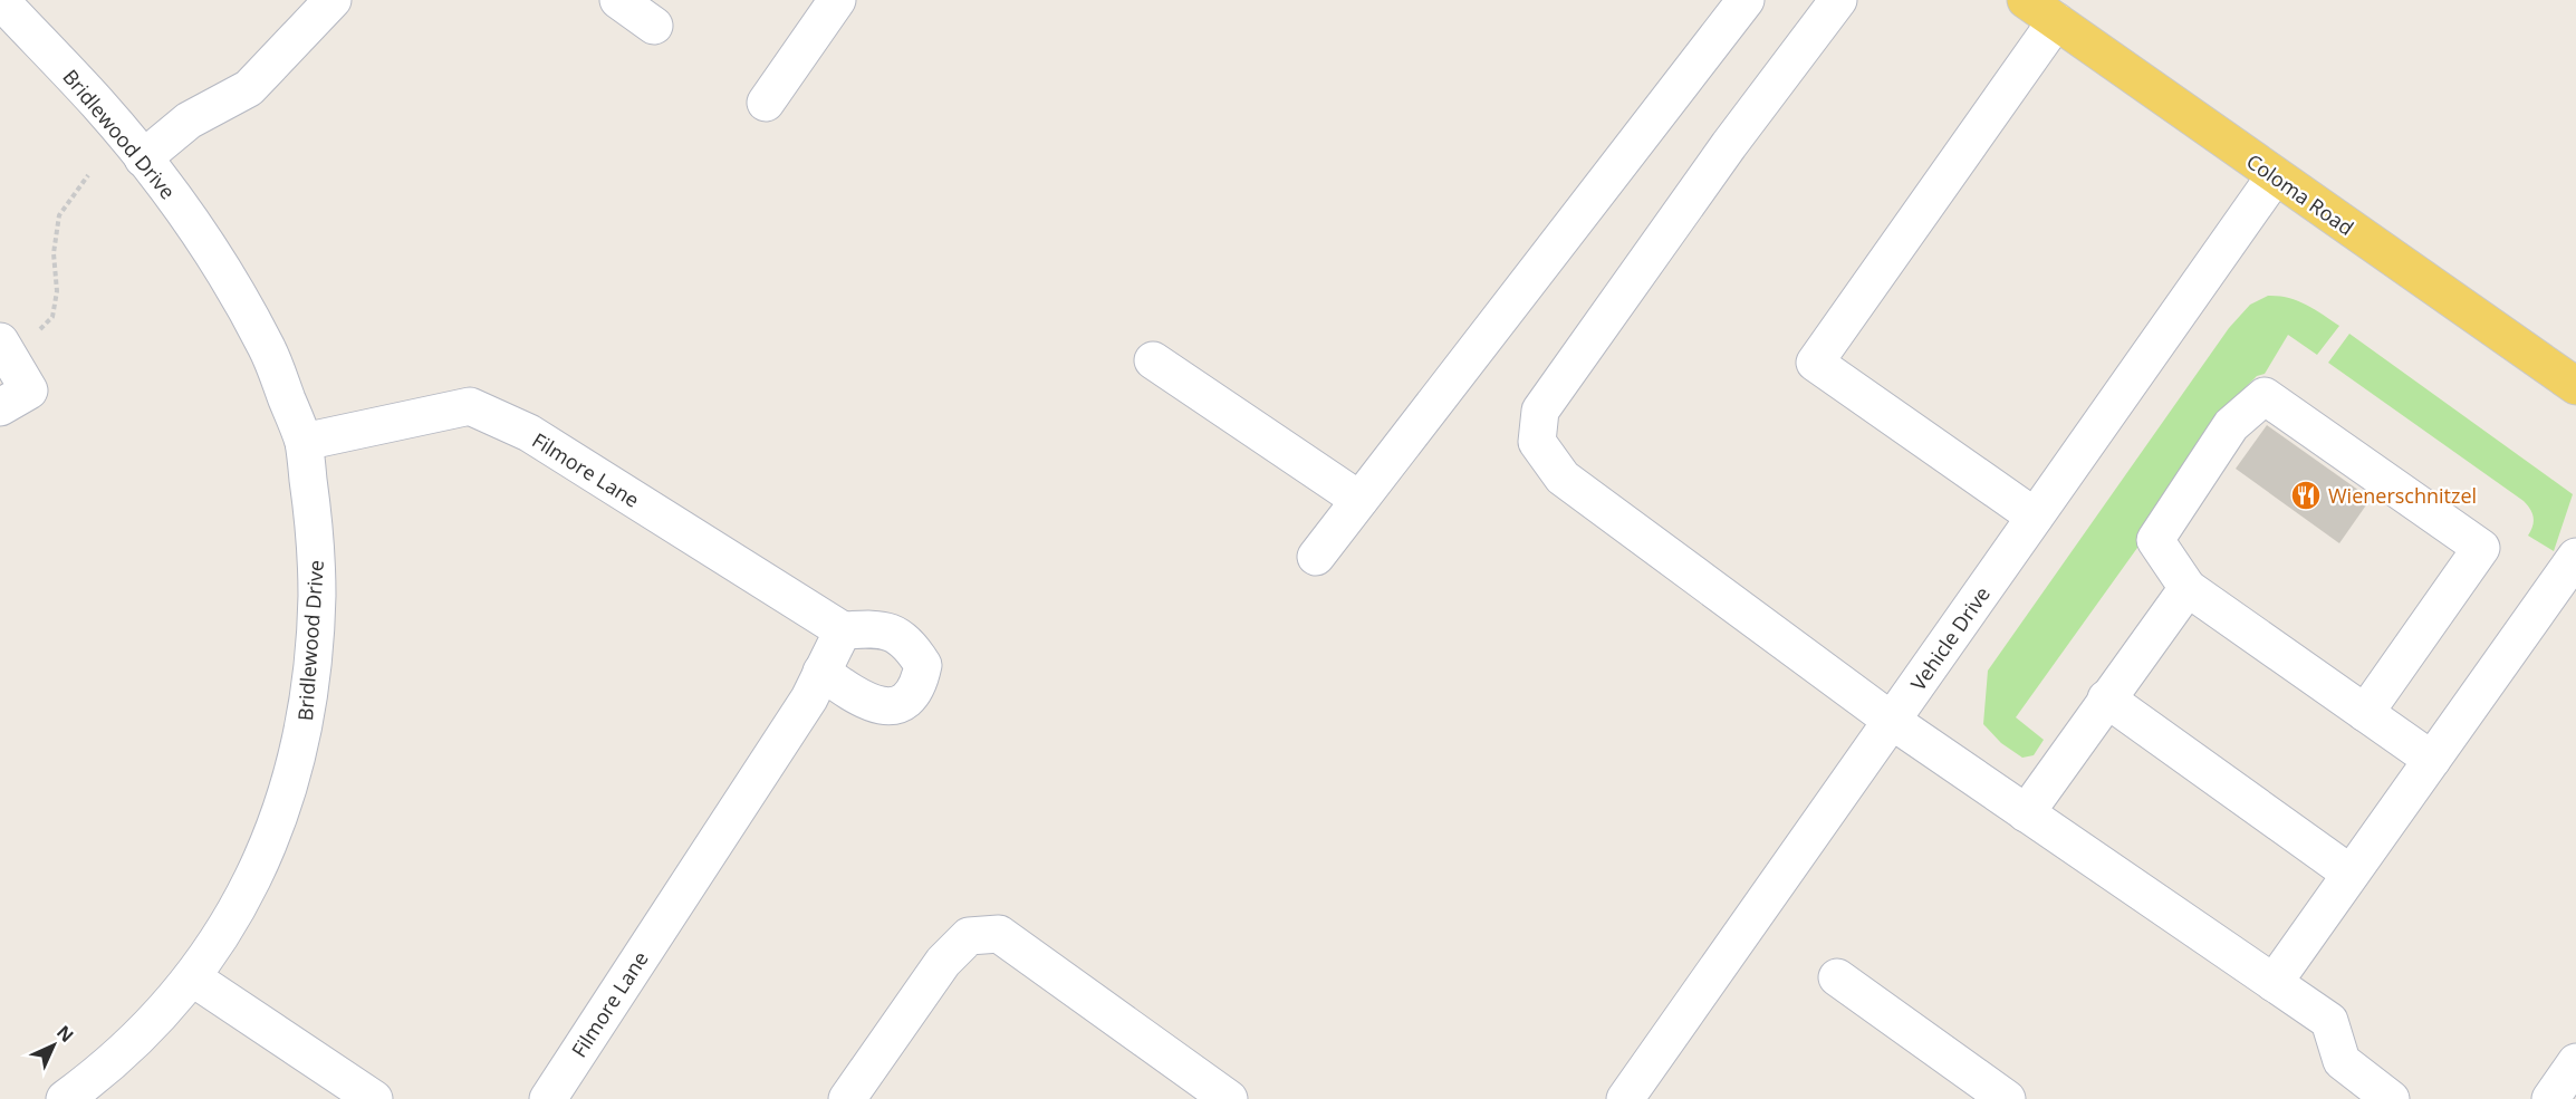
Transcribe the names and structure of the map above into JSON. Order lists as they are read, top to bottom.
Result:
{
  "streets": {
    "main road": ["Coloma Road"],
    "street": ["Bridlewood Drive", "Filmore Lane", "Vehicle Drive"]
  },
  "crossings": [
    ["Bridlewood Drive", "Filmore Lane"],
    ["Coloma Road", "Vehicle Drive"]
  ],
  "places": {
    "restaurant": ["Wienerschnitzel"]
  },
  "north": "top right"
}
